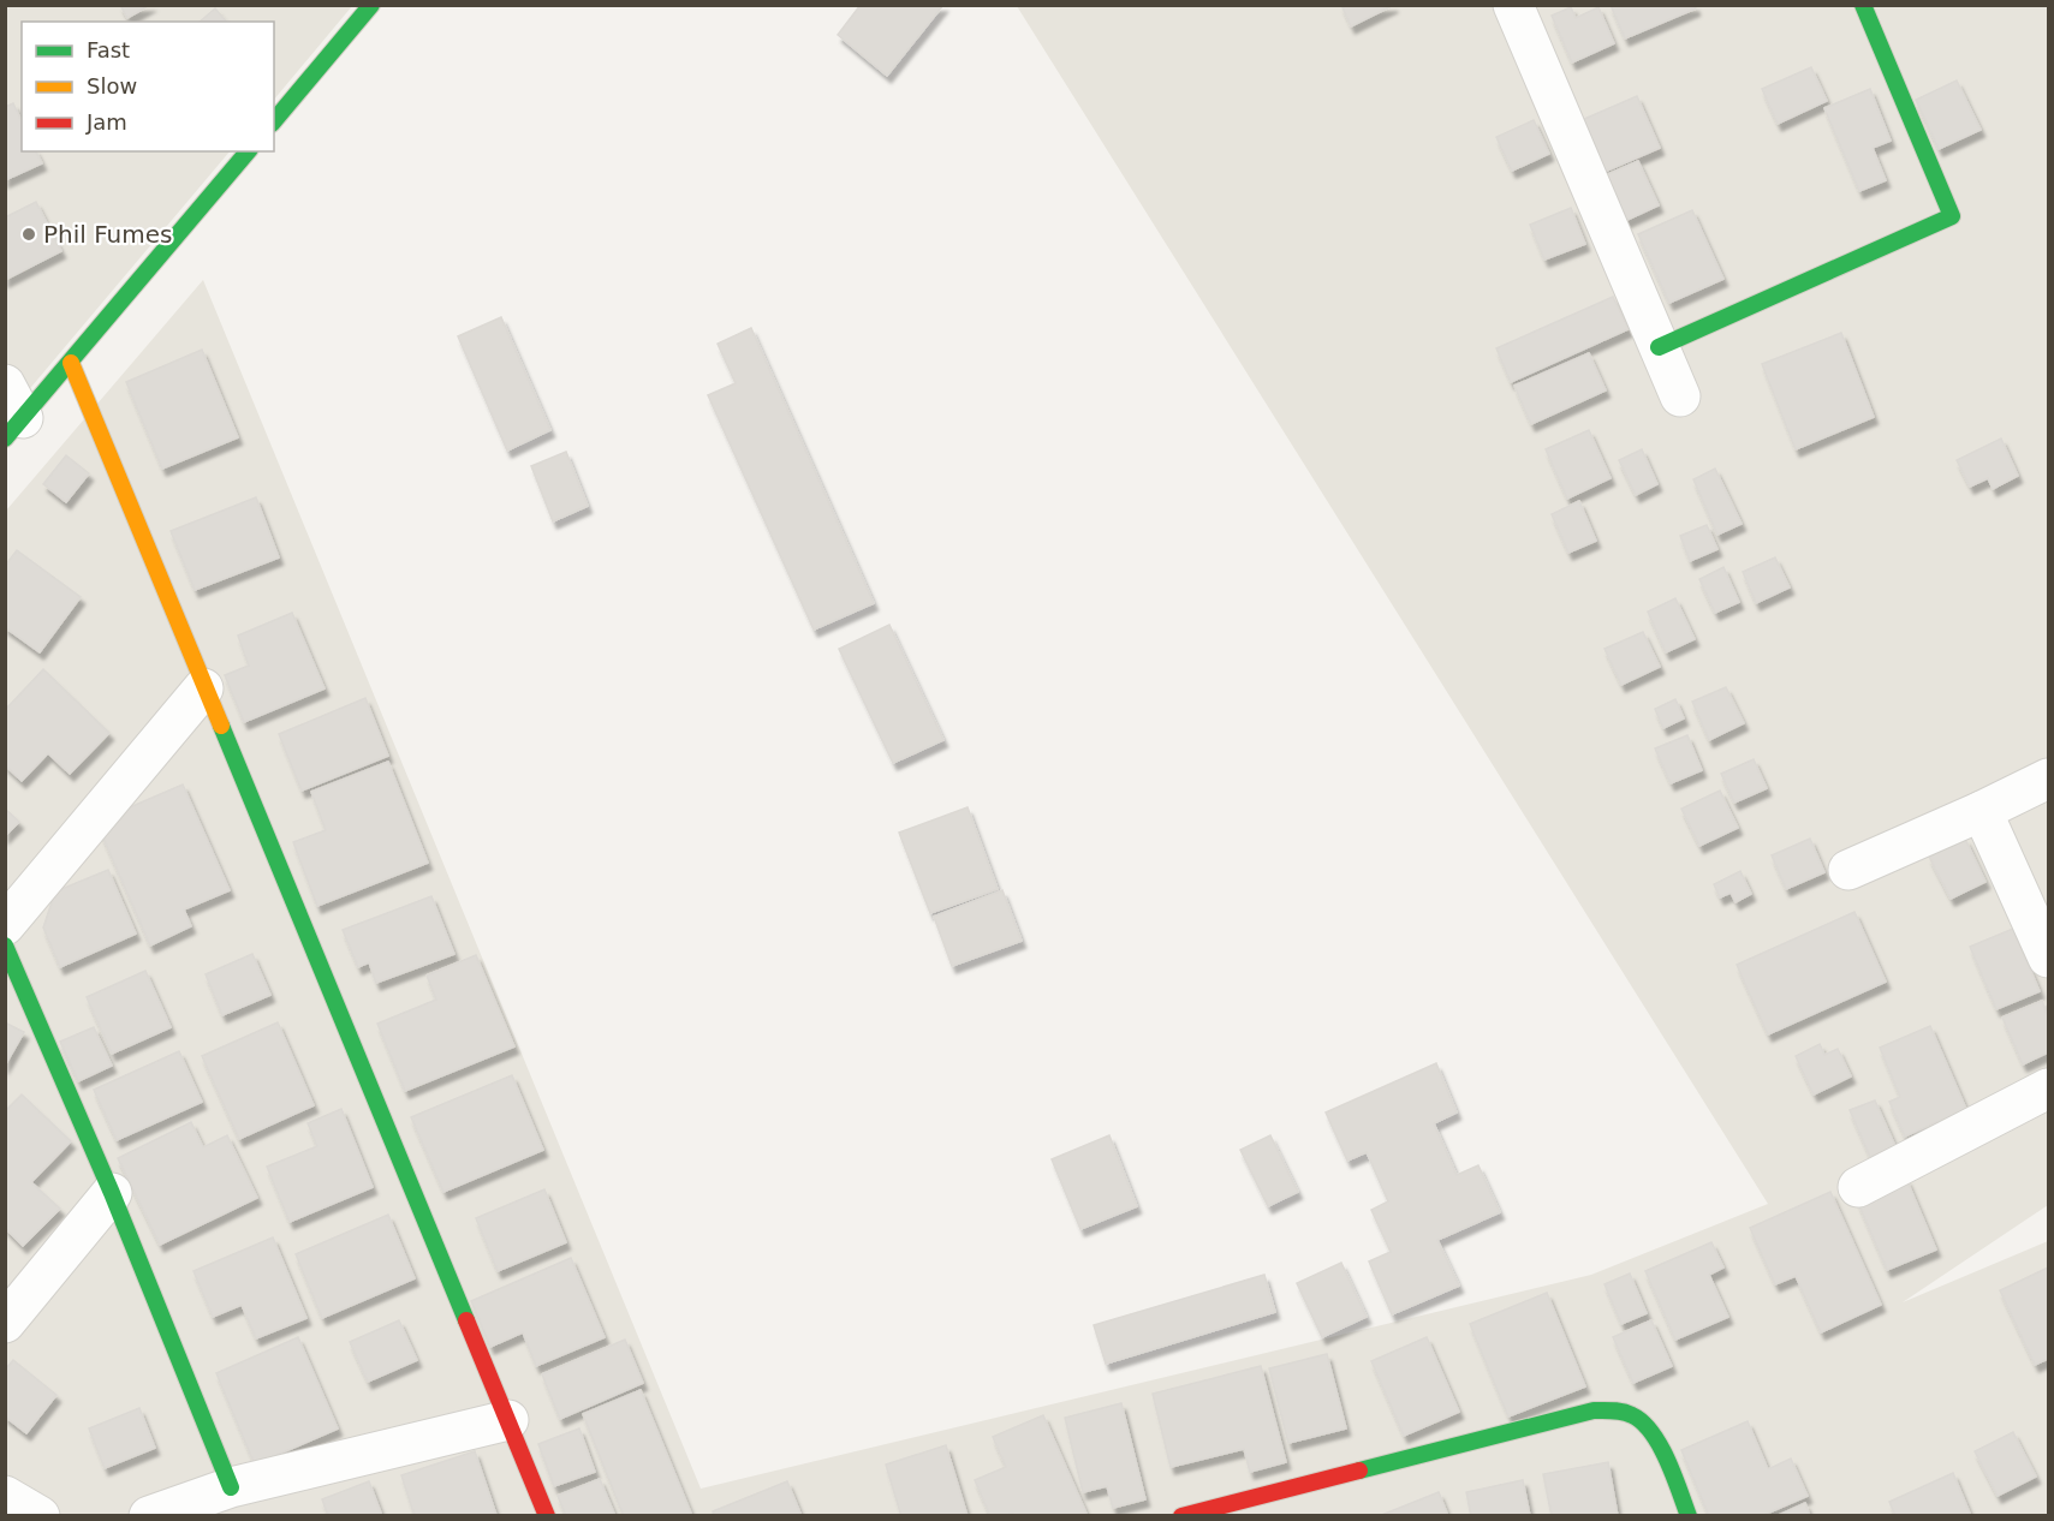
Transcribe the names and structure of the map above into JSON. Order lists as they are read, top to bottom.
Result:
{
  "places": ["Phil Fumes"],
  "legend": ["Fast", "Slow", "Jam"]
}
